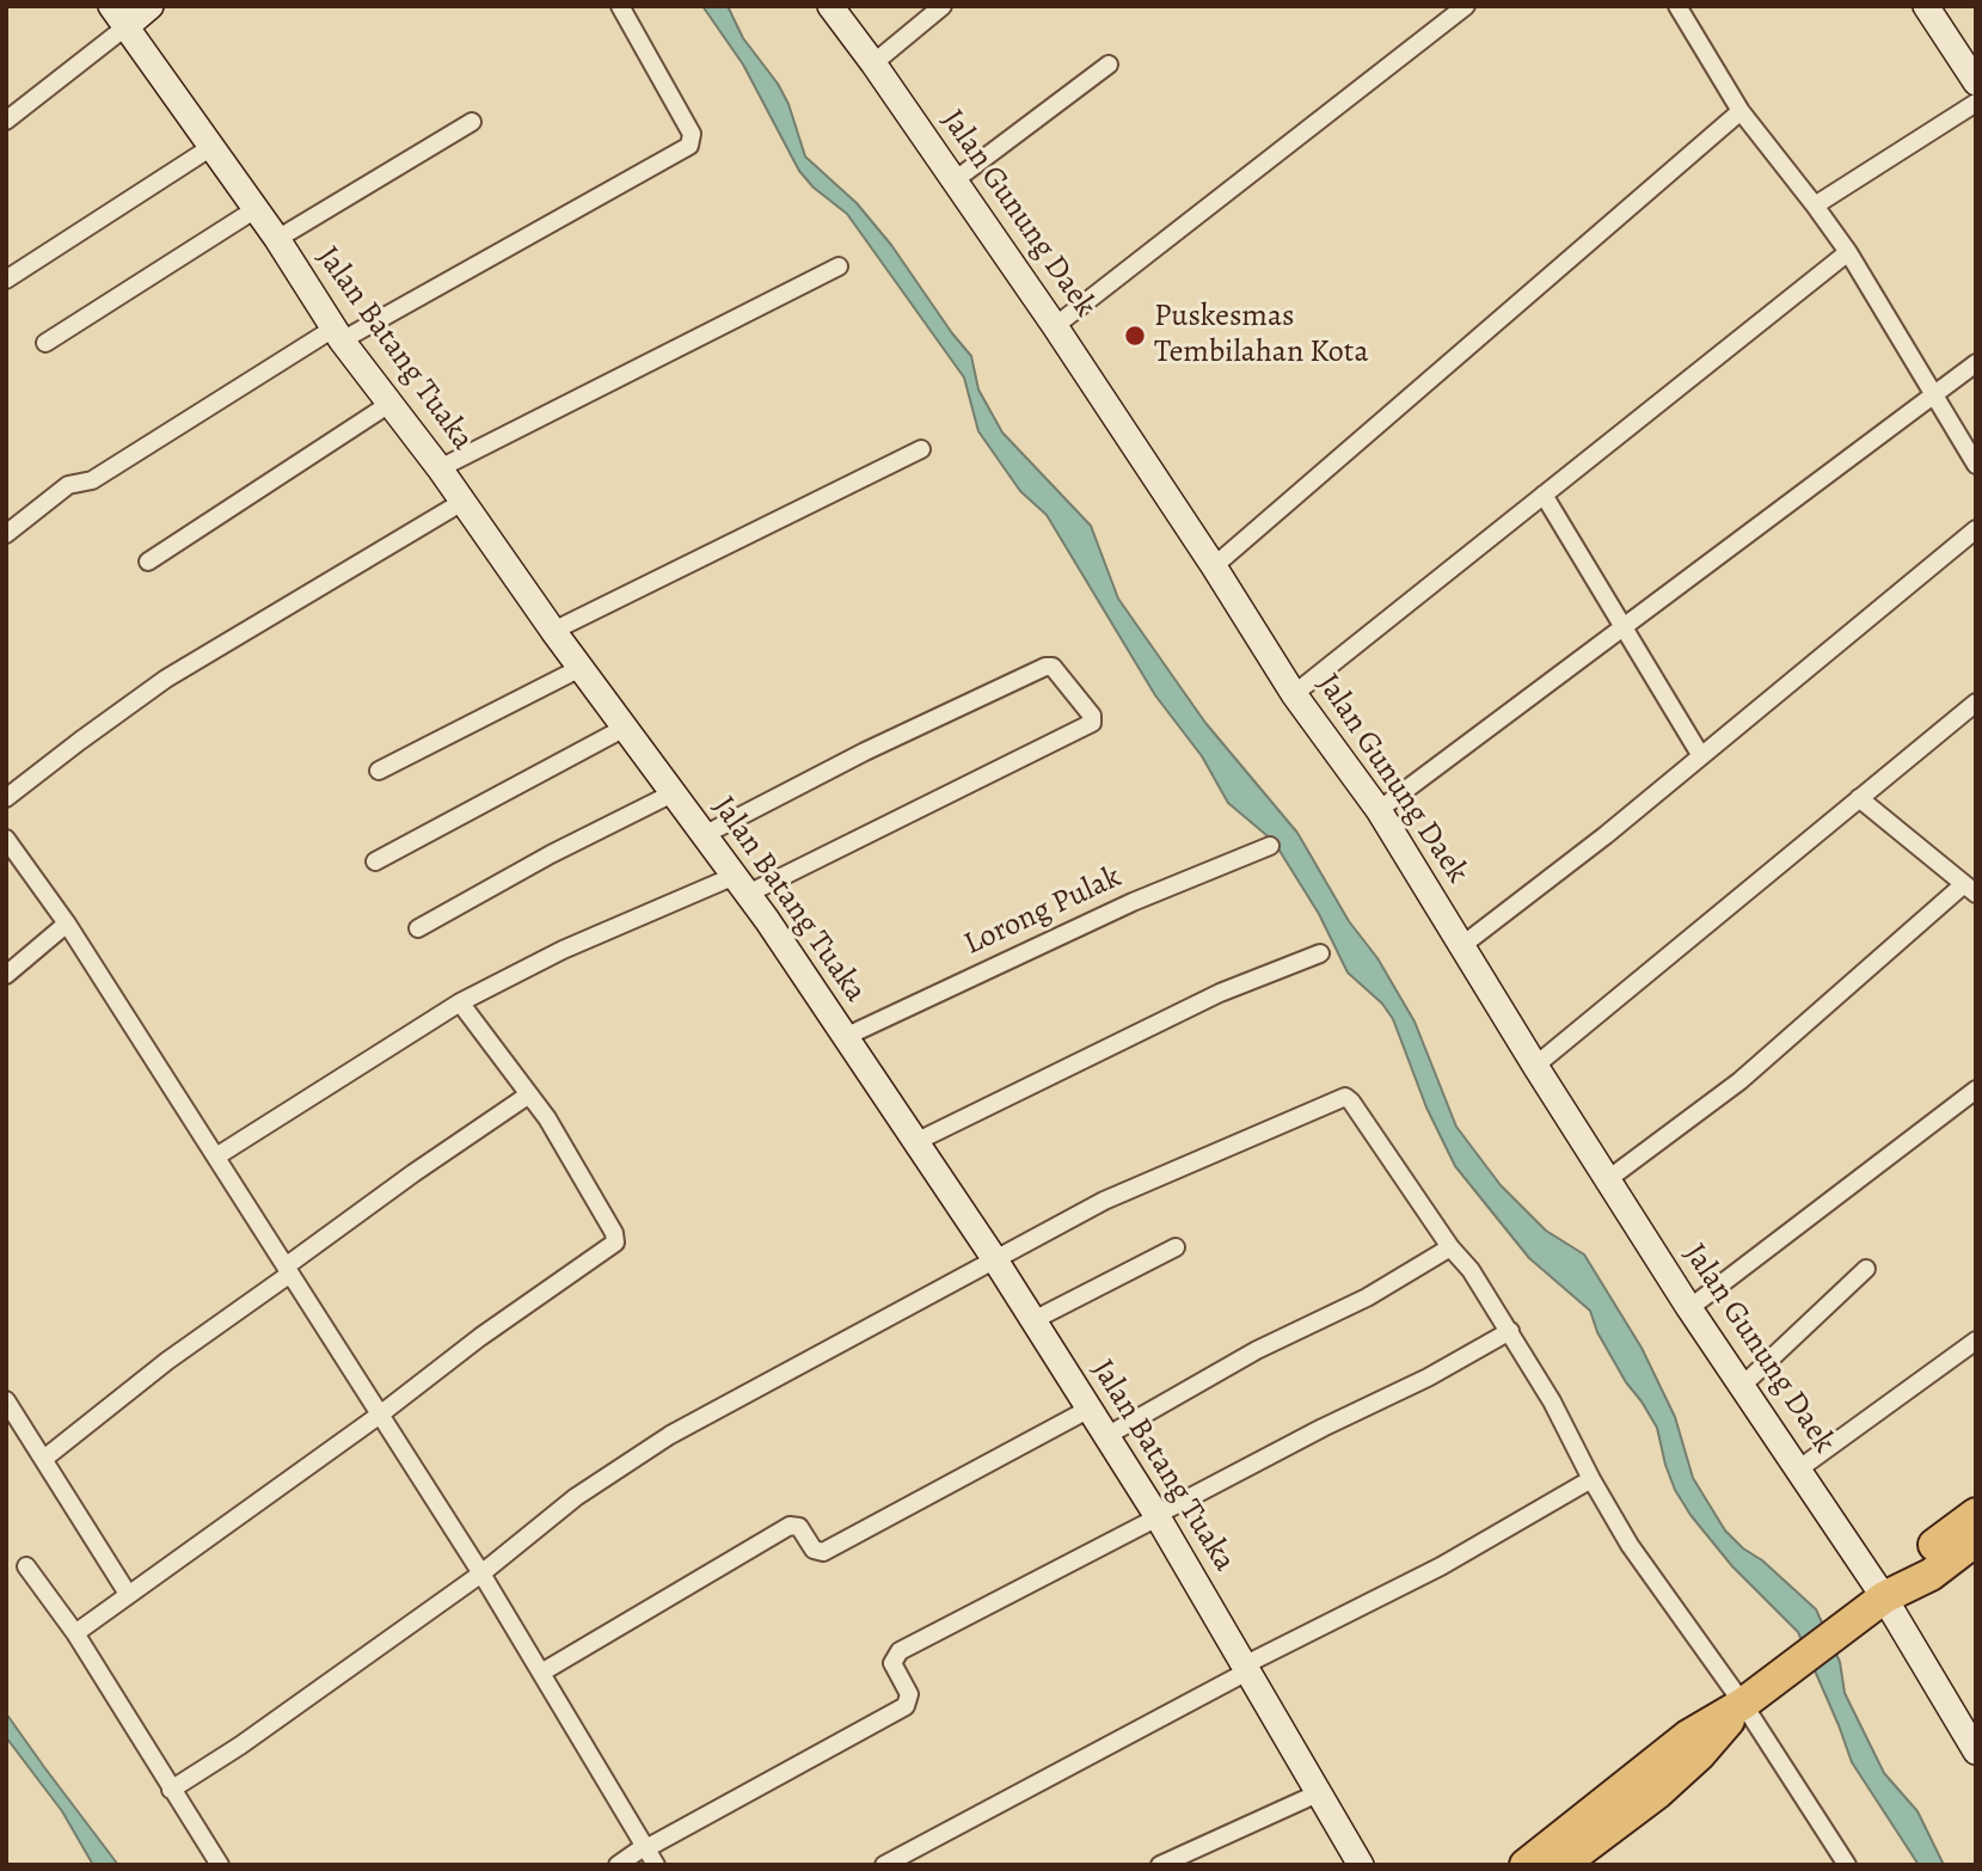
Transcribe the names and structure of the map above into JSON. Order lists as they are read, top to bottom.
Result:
{
  "streets": {
    "street": ["Jalan Gunung Daek", "Jalan Batang Tuaka", "Lorong Pulak"]
  },
  "crossings": [
    ["Jalan Batang Tuaka", "Lorong Pulak"]
  ],
  "places": ["Puskesmas Tembilahan Kota"]
}
